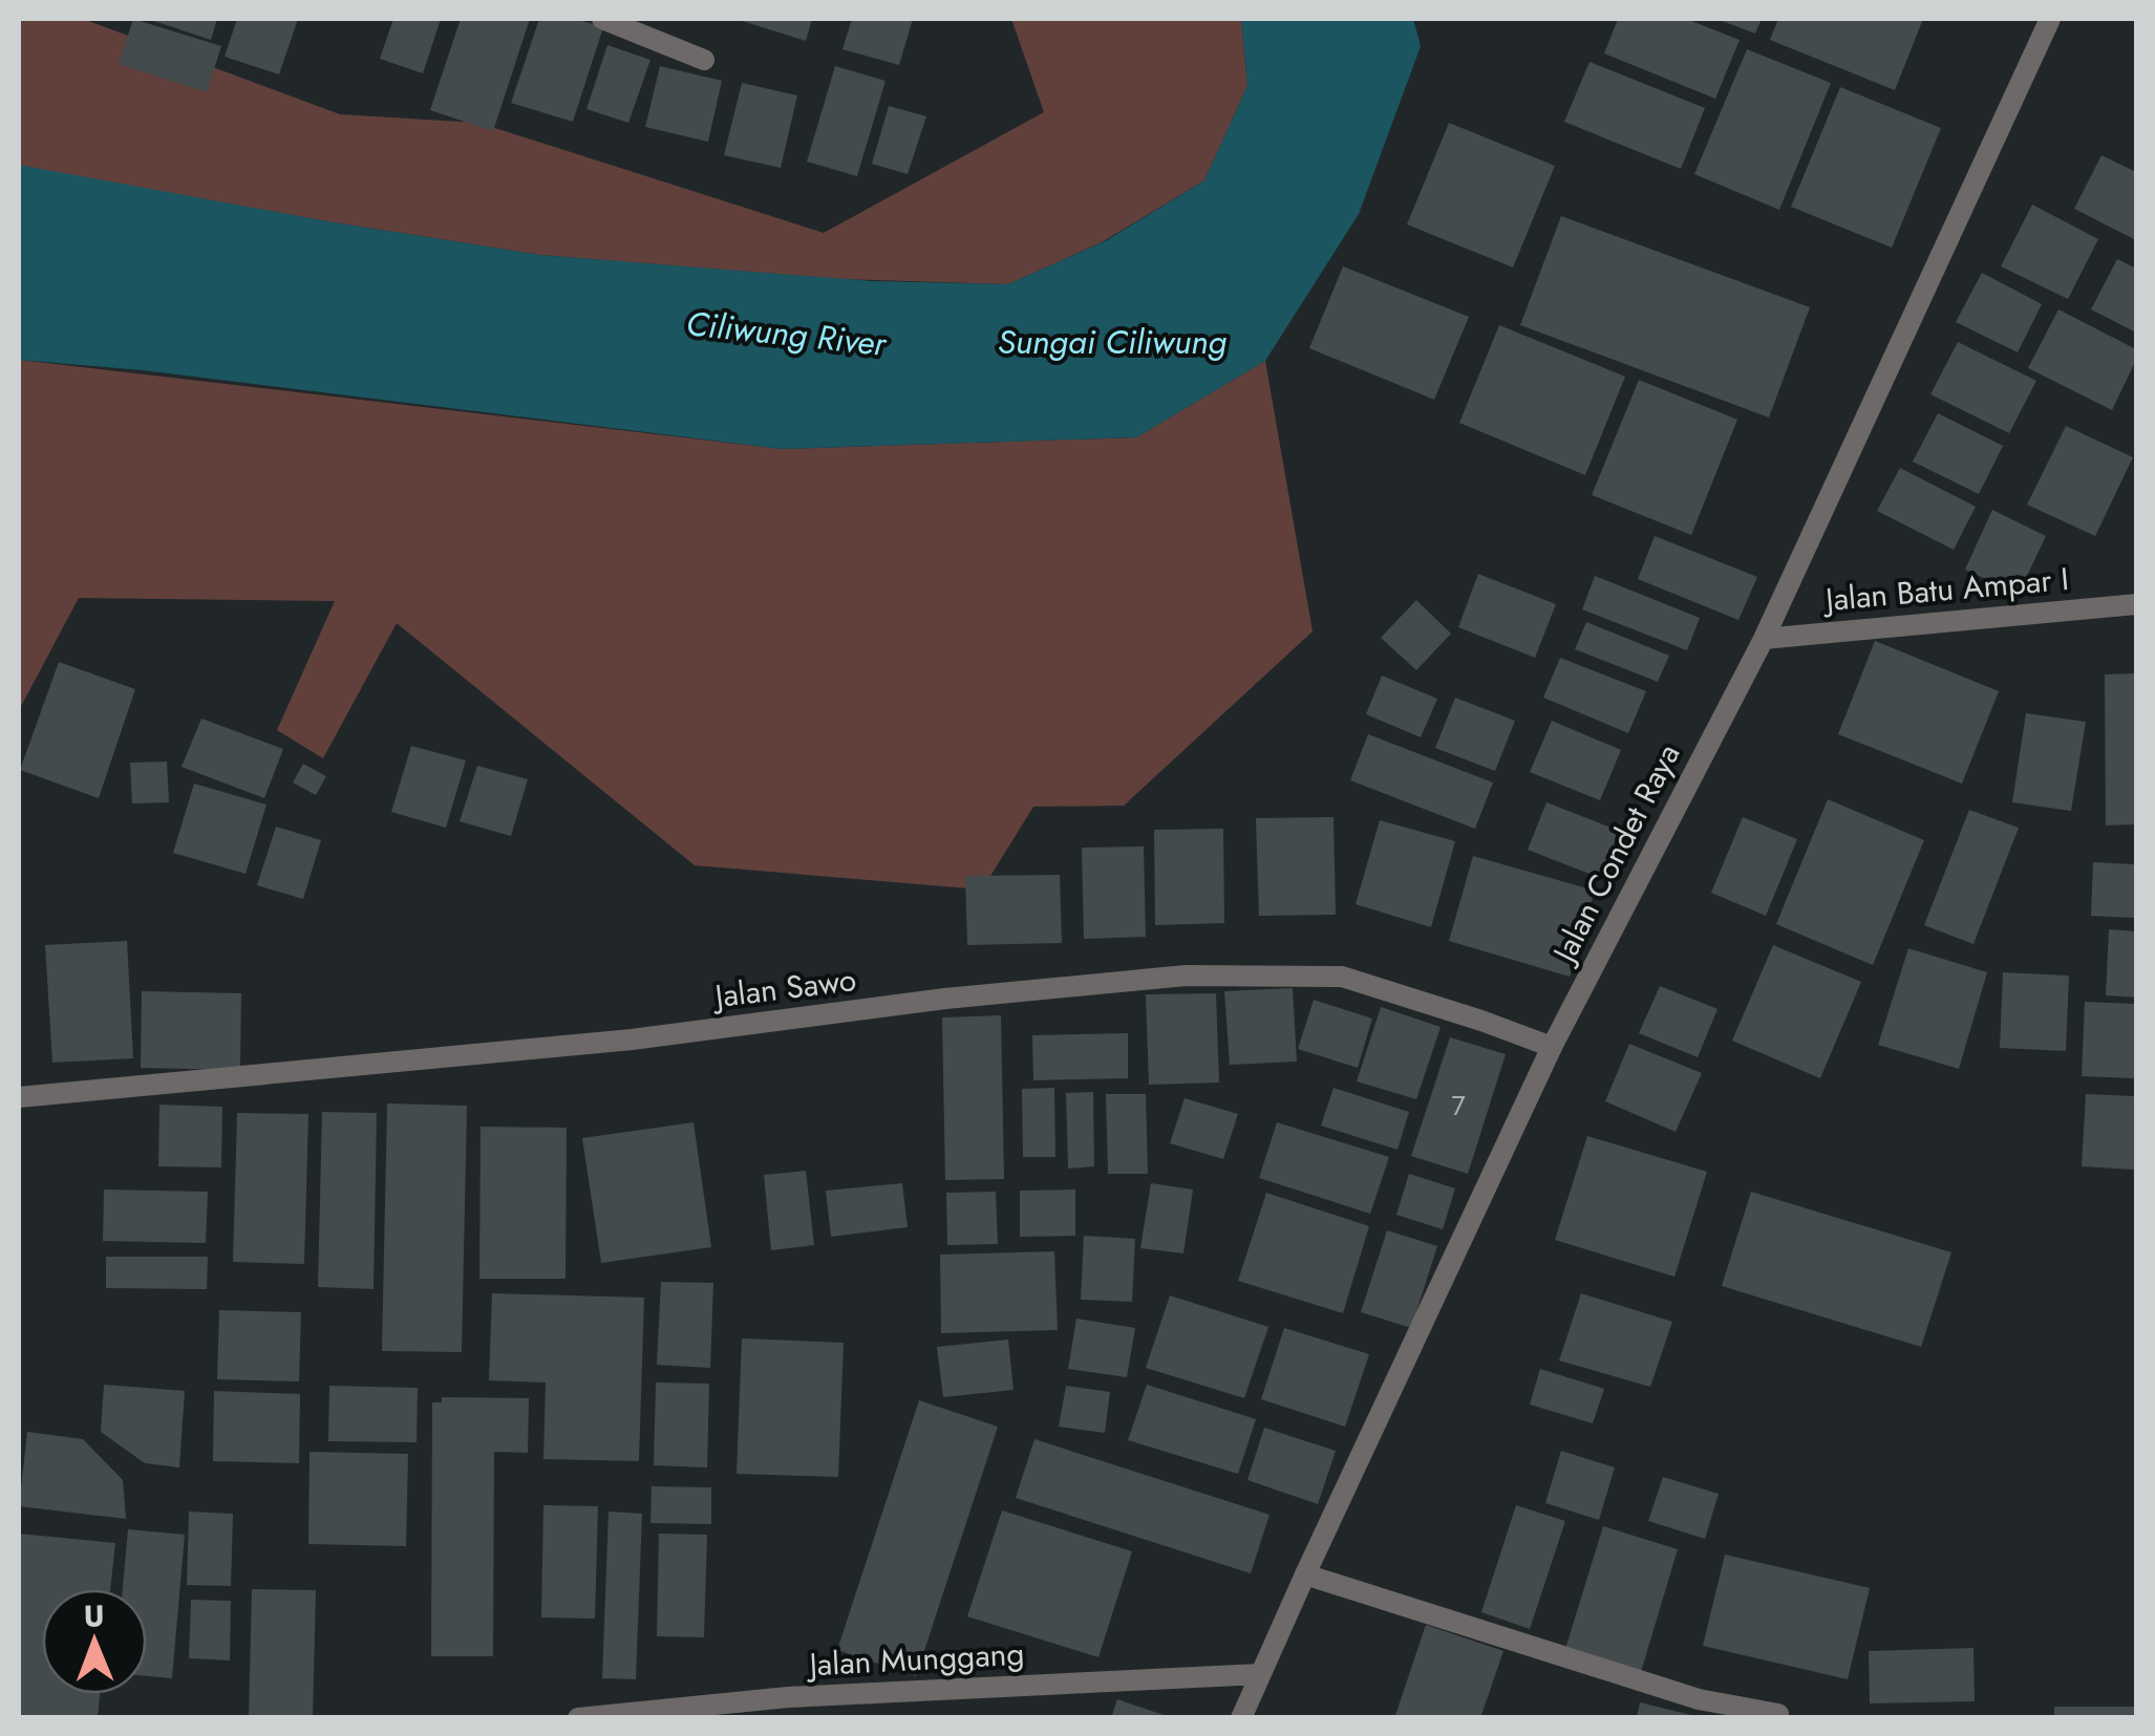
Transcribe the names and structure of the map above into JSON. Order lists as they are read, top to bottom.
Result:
{
  "streets": {
    "street": [
      "Jalan Batu Ampar I",
      "Jalan Condet Raya",
      "Jalan Sawo",
      "Jalan Munggang"
    ]
  },
  "crossings": [
    ["Jalan Batu Ampar I", "Jalan Condet Raya"],
    ["Jalan Condet Raya", "Jalan Sawo"],
    ["Jalan Condet Raya", "Jalan Munggang"]
  ],
  "water": ["Ciliwung River", "Sungai Ciliwung"],
  "house_numbers": ["7"],
  "north": "top"
}
